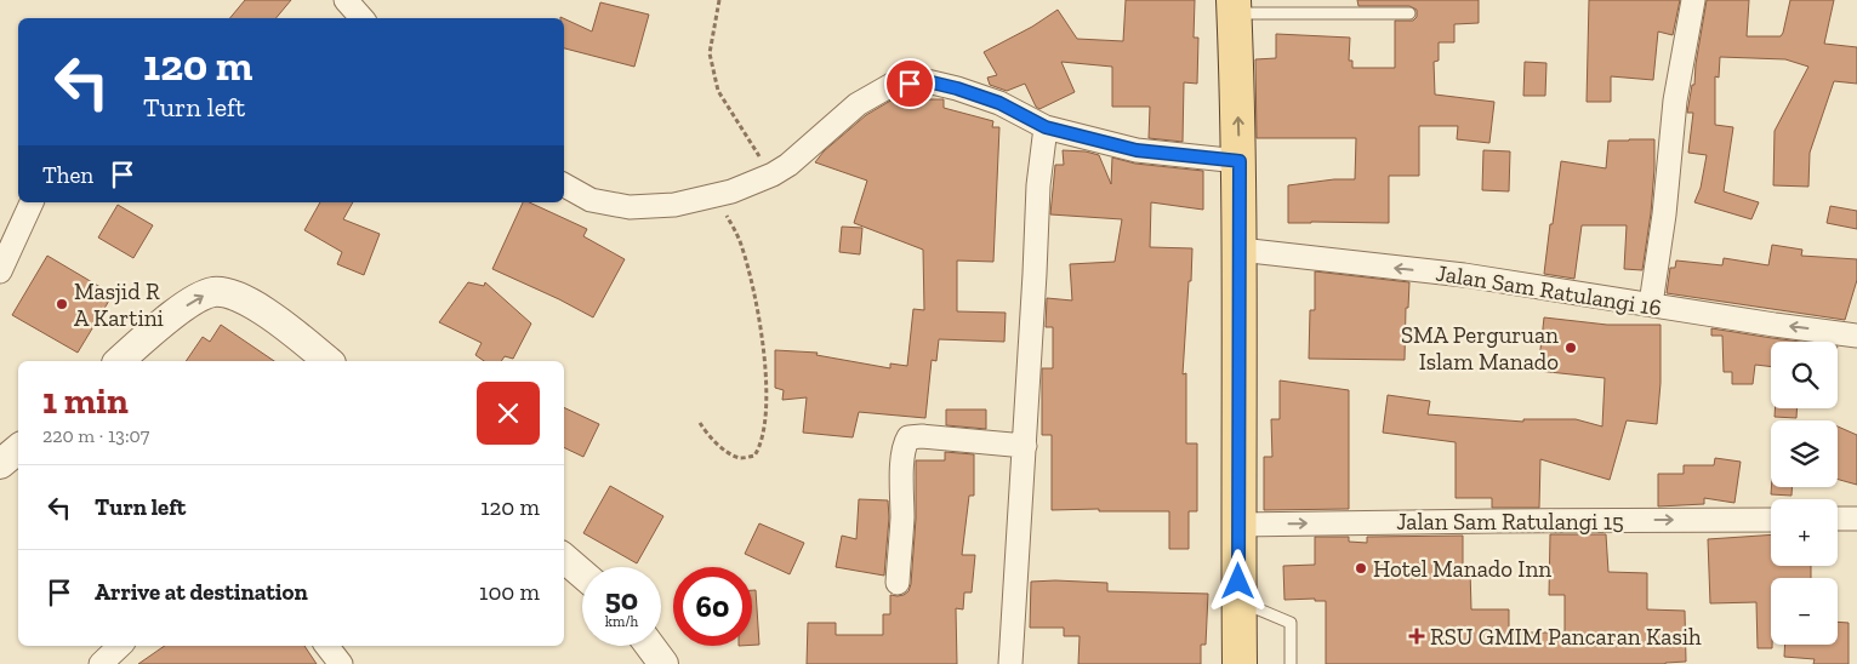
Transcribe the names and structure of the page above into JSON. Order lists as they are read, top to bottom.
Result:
{
  "streets": {
    "street": ["Jalan Sam Ratulangi 16", "Jalan Sam Ratulangi 15"]
  },
  "one_way": ["Jalan Sam Ratulangi 16", "Jalan Sam Ratulangi 15"],
  "places": {
    "other": ["Masjid R A Kartini", "SMA Perguruan Islam Manado", "Hotel Manado Inn"],
    "health": ["RSU GMIM Pancaran Kasih"]
  },
  "page": {
    "turn": ["120 m", "Turn left"],
    "then": "Then",
    "map_buttons": ["+", "−"],
    "heading": ["1 min", "220 m · 13:07"],
    "list": [
      {
        "name": "Turn left",
        "value": "120 m"
      },
      {
        "name": "Arrive at destination",
        "value": "100 m"
      }
    ],
    "speed": "50 km/h",
    "limit": "60"
  }
}
